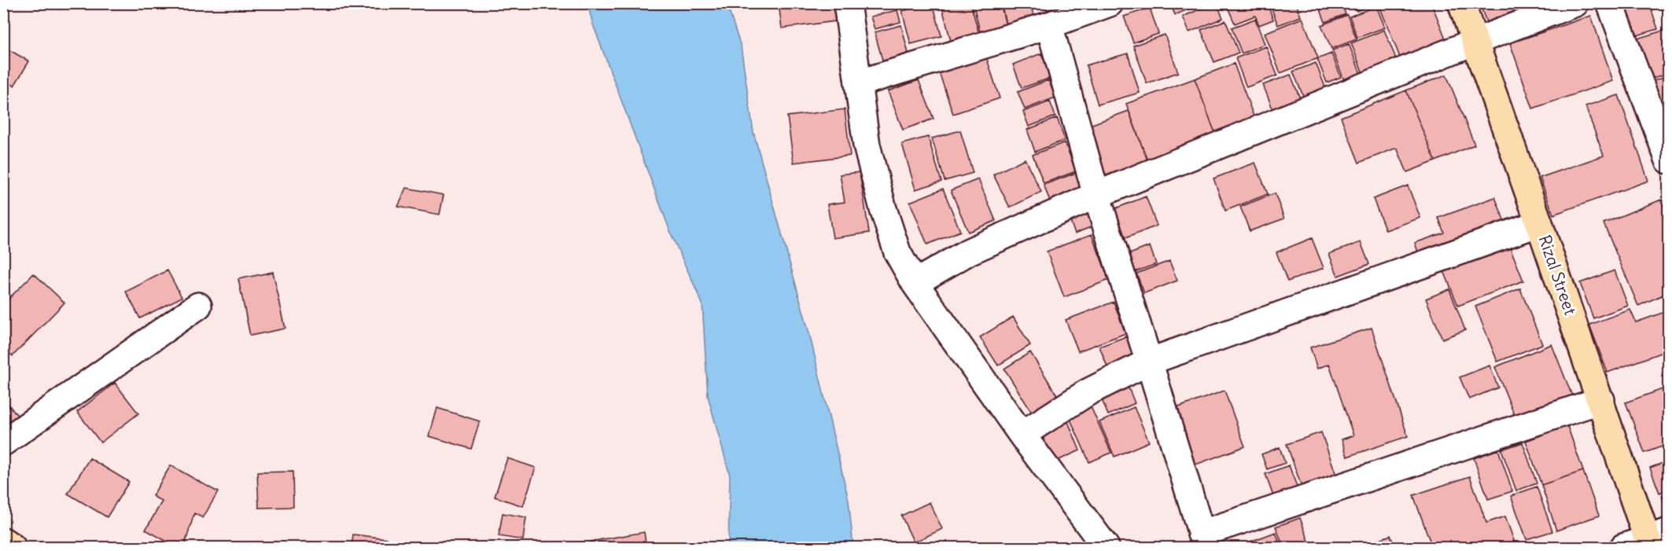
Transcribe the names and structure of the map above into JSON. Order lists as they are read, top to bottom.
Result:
{
  "streets": {
    "main road": ["Rizal Street"]
  }
}
